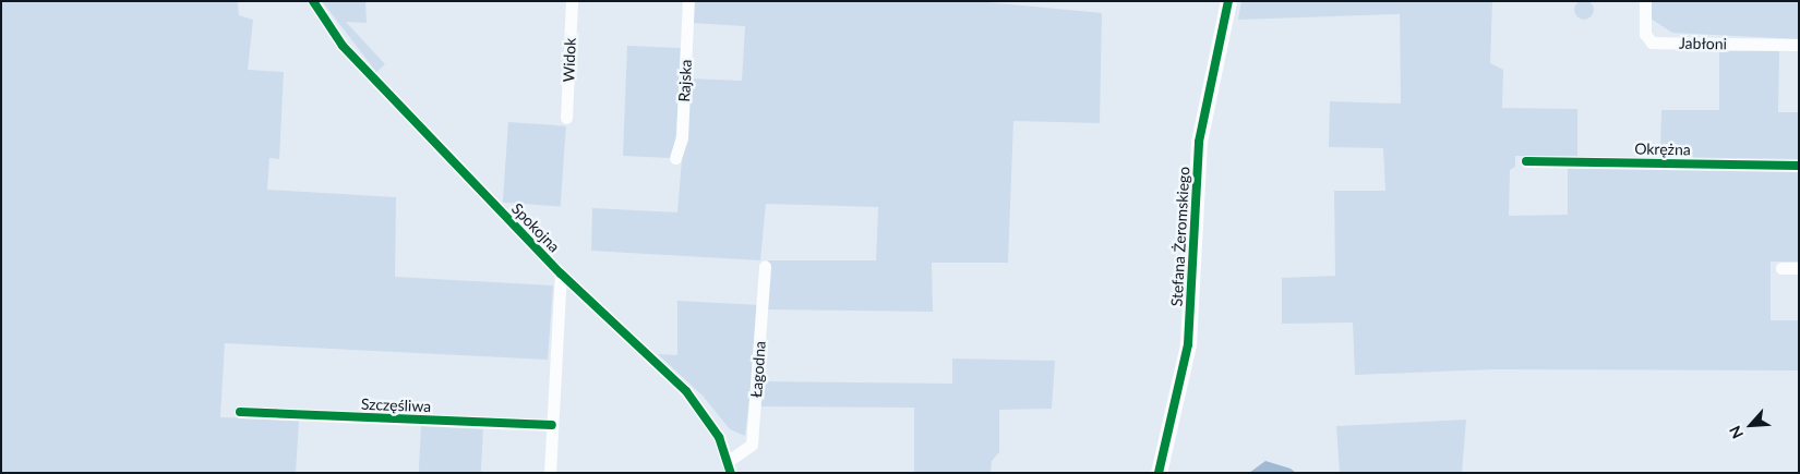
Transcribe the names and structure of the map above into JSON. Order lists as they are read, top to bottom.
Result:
{
  "streets": {
    "street": [
      "Jabłoni",
      "Widok",
      "Rajska",
      "Okrężna",
      "Spokojna",
      "Stefana Żeromskiego",
      "Łagodna",
      "Szczęśliwa"
    ]
  },
  "crossings": [
    ["Spokojna", "Łagodna"]
  ],
  "north": "bottom left"
}
